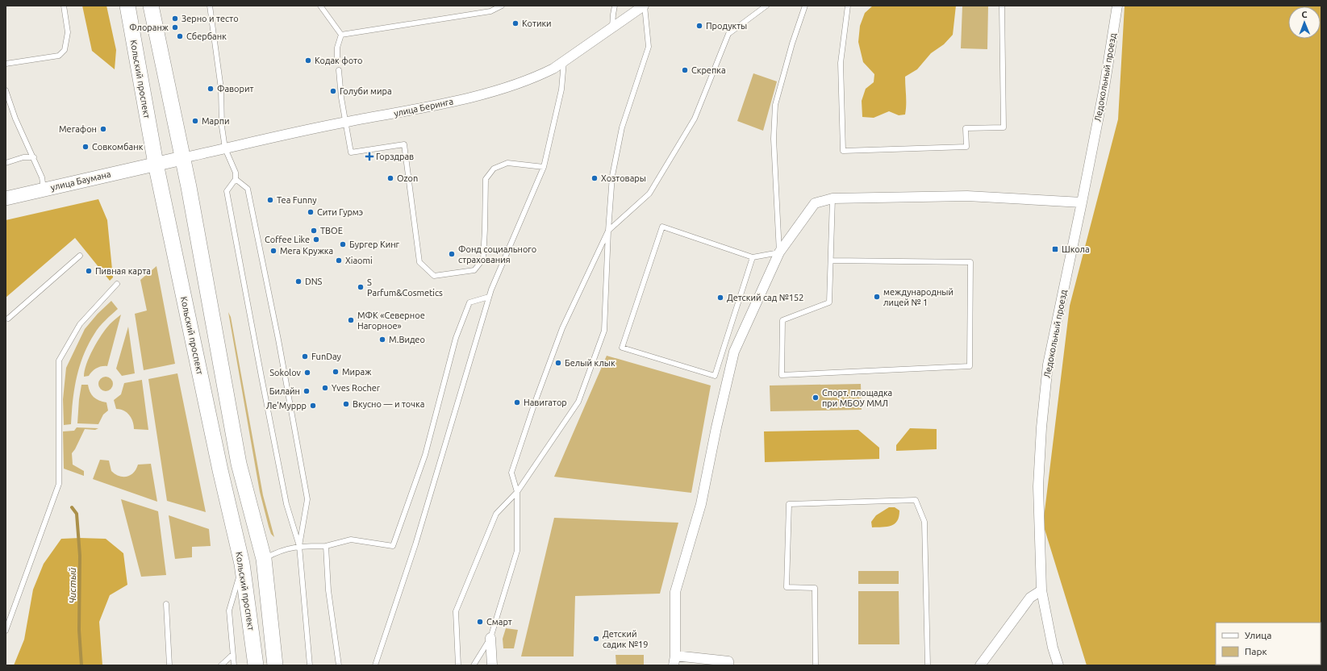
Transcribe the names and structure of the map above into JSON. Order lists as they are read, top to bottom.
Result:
{
  "streets": {
    "main road": ["Кольский проспект"],
    "street": ["Ледокольный проезд", "улица Беринга", "улица Баумана"]
  },
  "crossings": [
    ["Кольский проспект", "улица Баумана"],
    ["улица Беринга", "улица Баумана"]
  ],
  "water": ["Чистый"],
  "places": {
    "other": [
      "Зерно и тесто",
      "Котики",
      "Продукты",
      "Флоранж",
      "Сбербанк",
      "Кодак фото",
      "Скрепка",
      "Фаворит",
      "Голуби мира",
      "Марпи",
      "Мегафон",
      "Совкомбанк",
      "Ozon",
      "Хозтовары",
      "Tea Funny",
      "Сити Гурмэ",
      "ТВОЕ",
      "Coffee Like",
      "Бургер Кинг",
      "Мега Кружка",
      "Фонд социального страхования",
      "Xiaomi",
      "Пивная карта",
      "DNS",
      "S Parfum&Cosmetics",
      "международный лицей № 1",
      "Детский сад №152",
      "МФК «Северное Нагорное»",
      "М.Видео",
      "FunDay",
      "Белый клык",
      "Мираж",
      "Sokolov",
      "Yves Rocher",
      "Билайн",
      "Спорт. площадка при МБОУ ММЛ",
      "Навигатор",
      "Вкусно — и точка",
      "Ле'Муррр",
      "Смарт",
      "Детский садик №19"
    ],
    "health": ["Горздрав"],
    "transit": ["Школа"]
  },
  "legend": ["Улица", "Парк"],
  "north": "top"
}
